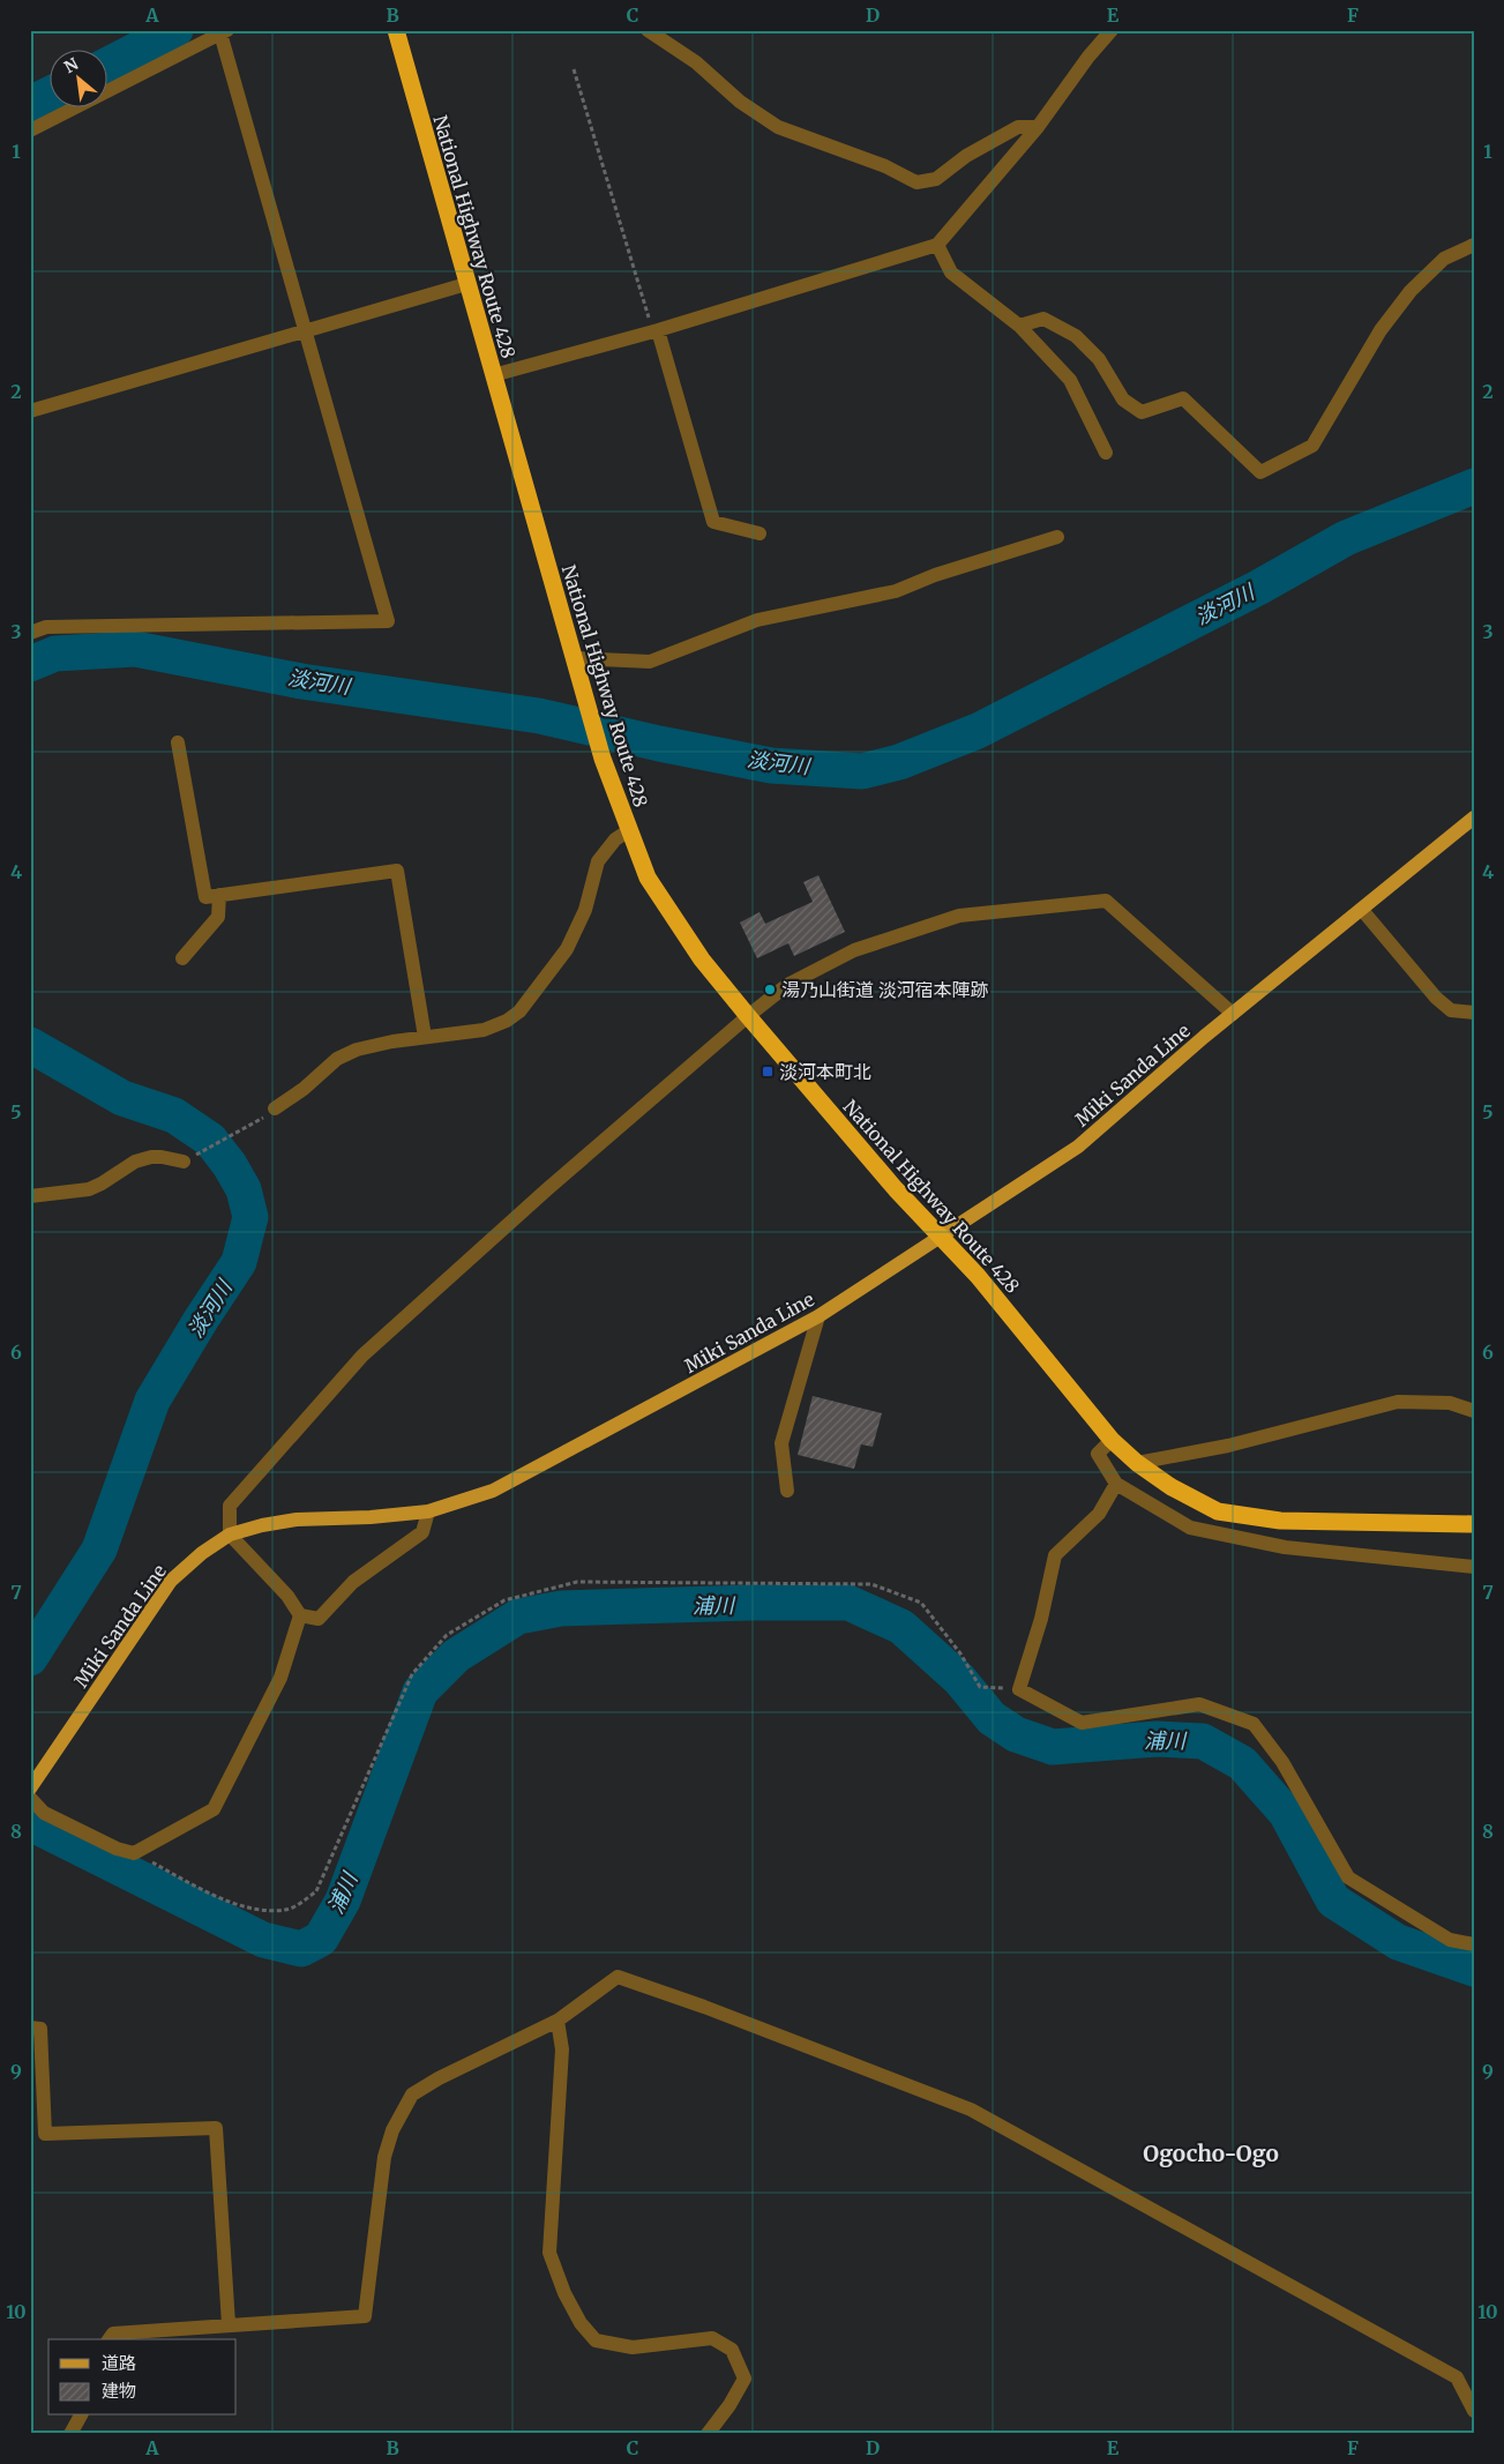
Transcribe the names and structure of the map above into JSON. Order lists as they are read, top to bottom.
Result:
{
  "streets": {
    "highway": ["National Highway Route 428"],
    "main road": ["Miki Sanda Line"]
  },
  "crossings": [
    ["National Highway Route 428", "Miki Sanda Line"]
  ],
  "districts": ["Ogocho-Ogo"],
  "water": ["淡河川", "浦川"],
  "places": {
    "other": ["湯乃山街道 淡河宿本陣跡"],
    "transit": ["淡河本町北"]
  },
  "legend": ["道路", "建物"],
  "north": "top left",
  "grid": {
    "columns": [
      "A",
      "B",
      "C",
      "D",
      "E",
      "F"
    ],
    "rows": [
      "1",
      "2",
      "3",
      "4",
      "5",
      "6",
      "7",
      "8",
      "9",
      "10"
    ]
  }
}
